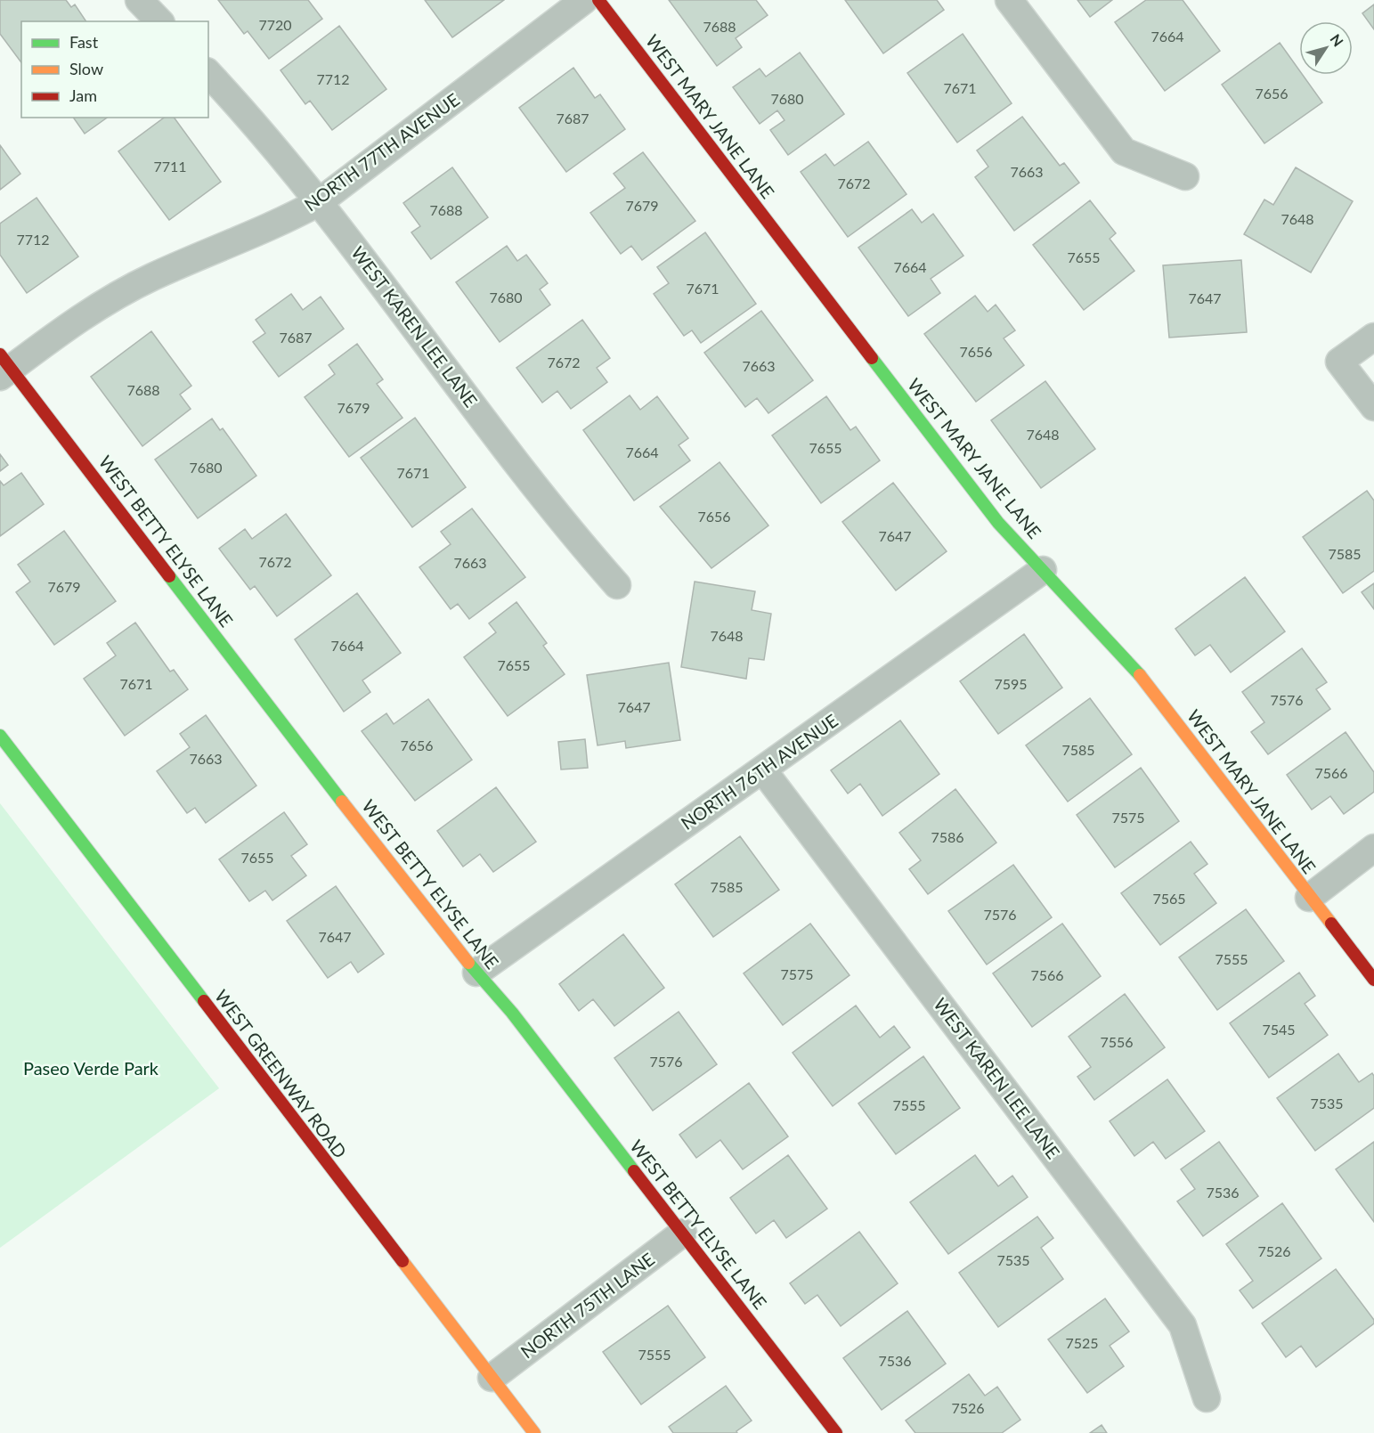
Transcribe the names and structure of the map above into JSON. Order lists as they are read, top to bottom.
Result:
{
  "streets": {
    "street": [
      "WEST MARY JANE LANE",
      "NORTH 77TH AVENUE",
      "WEST KAREN LEE LANE",
      "WEST BETTY ELYSE LANE",
      "NORTH 76TH AVENUE",
      "WEST GREENWAY ROAD",
      "NORTH 75TH LANE"
    ]
  },
  "crossings": [
    ["WEST MARY JANE LANE", "NORTH 76TH AVENUE"],
    ["NORTH 77TH AVENUE", "WEST KAREN LEE LANE"],
    ["NORTH 77TH AVENUE", "WEST BETTY ELYSE LANE"],
    ["WEST KAREN LEE LANE", "NORTH 76TH AVENUE"],
    ["WEST BETTY ELYSE LANE", "NORTH 76TH AVENUE"],
    ["WEST BETTY ELYSE LANE", "NORTH 75TH LANE"],
    ["WEST GREENWAY ROAD", "NORTH 75TH LANE"]
  ],
  "parks": ["Paseo Verde Park"],
  "house_numbers": [
    "7720",
    "7688",
    "7664",
    "7712",
    "7671",
    "7656",
    "7680",
    "7687",
    "7711",
    "7663",
    "7672",
    "7679",
    "7688",
    "7648",
    "7712",
    "7655",
    "7664",
    "7671",
    "7680",
    "7647",
    "7687",
    "7656",
    "7672",
    "7663",
    "7688",
    "7679",
    "7648",
    "7655",
    "7664",
    "7680",
    "7671",
    "7656",
    "7647",
    "7585",
    "7672",
    "7663",
    "7679",
    "7648",
    "7664",
    "7655",
    "7671",
    "7595",
    "7576",
    "7647",
    "7656",
    "7585",
    "7663",
    "7566",
    "7575",
    "7586",
    "7655",
    "7585",
    "7565",
    "7576",
    "7647",
    "7555",
    "7575",
    "7566",
    "7545",
    "7556",
    "7576",
    "7535",
    "7555",
    "7536",
    "7526",
    "7535",
    "7525",
    "7555",
    "7536",
    "7526"
  ],
  "legend": ["Fast", "Slow", "Jam"],
  "north": "top right"
}
